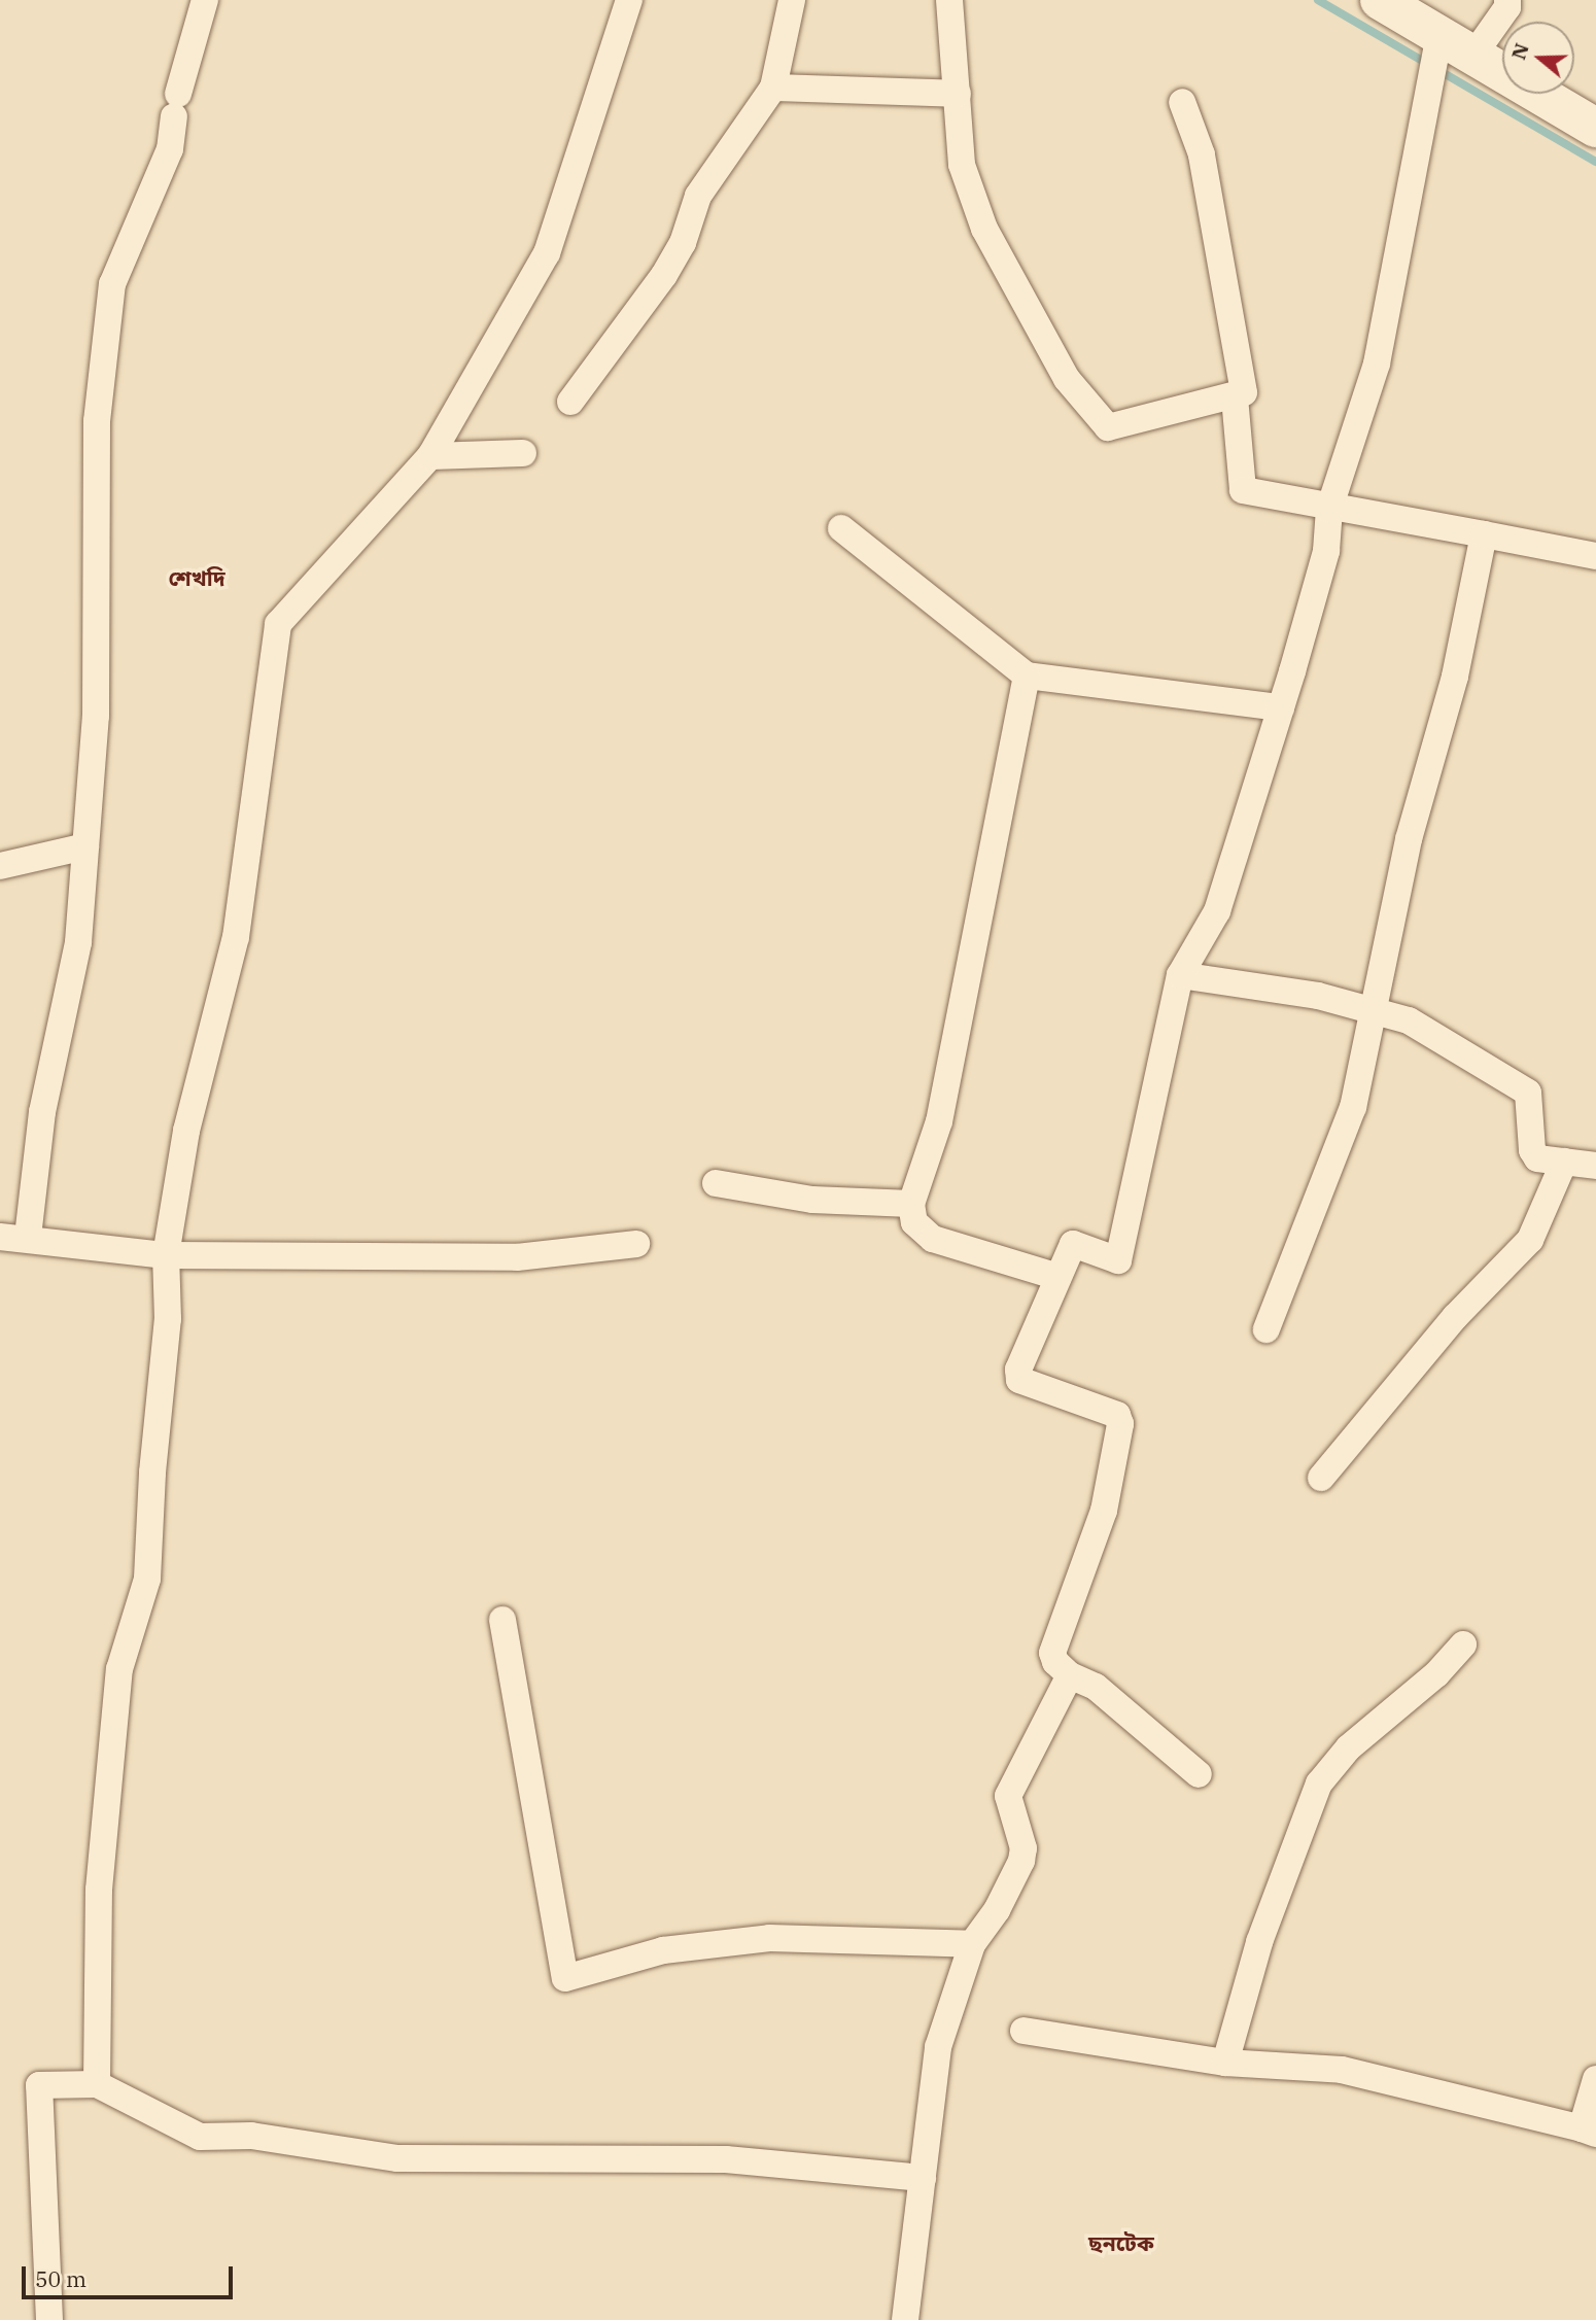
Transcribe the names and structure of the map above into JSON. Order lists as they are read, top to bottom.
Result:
{
  "districts": ["শেখদি", "ছনটেক"],
  "scale_bar": "50 m",
  "north": "left"
}
